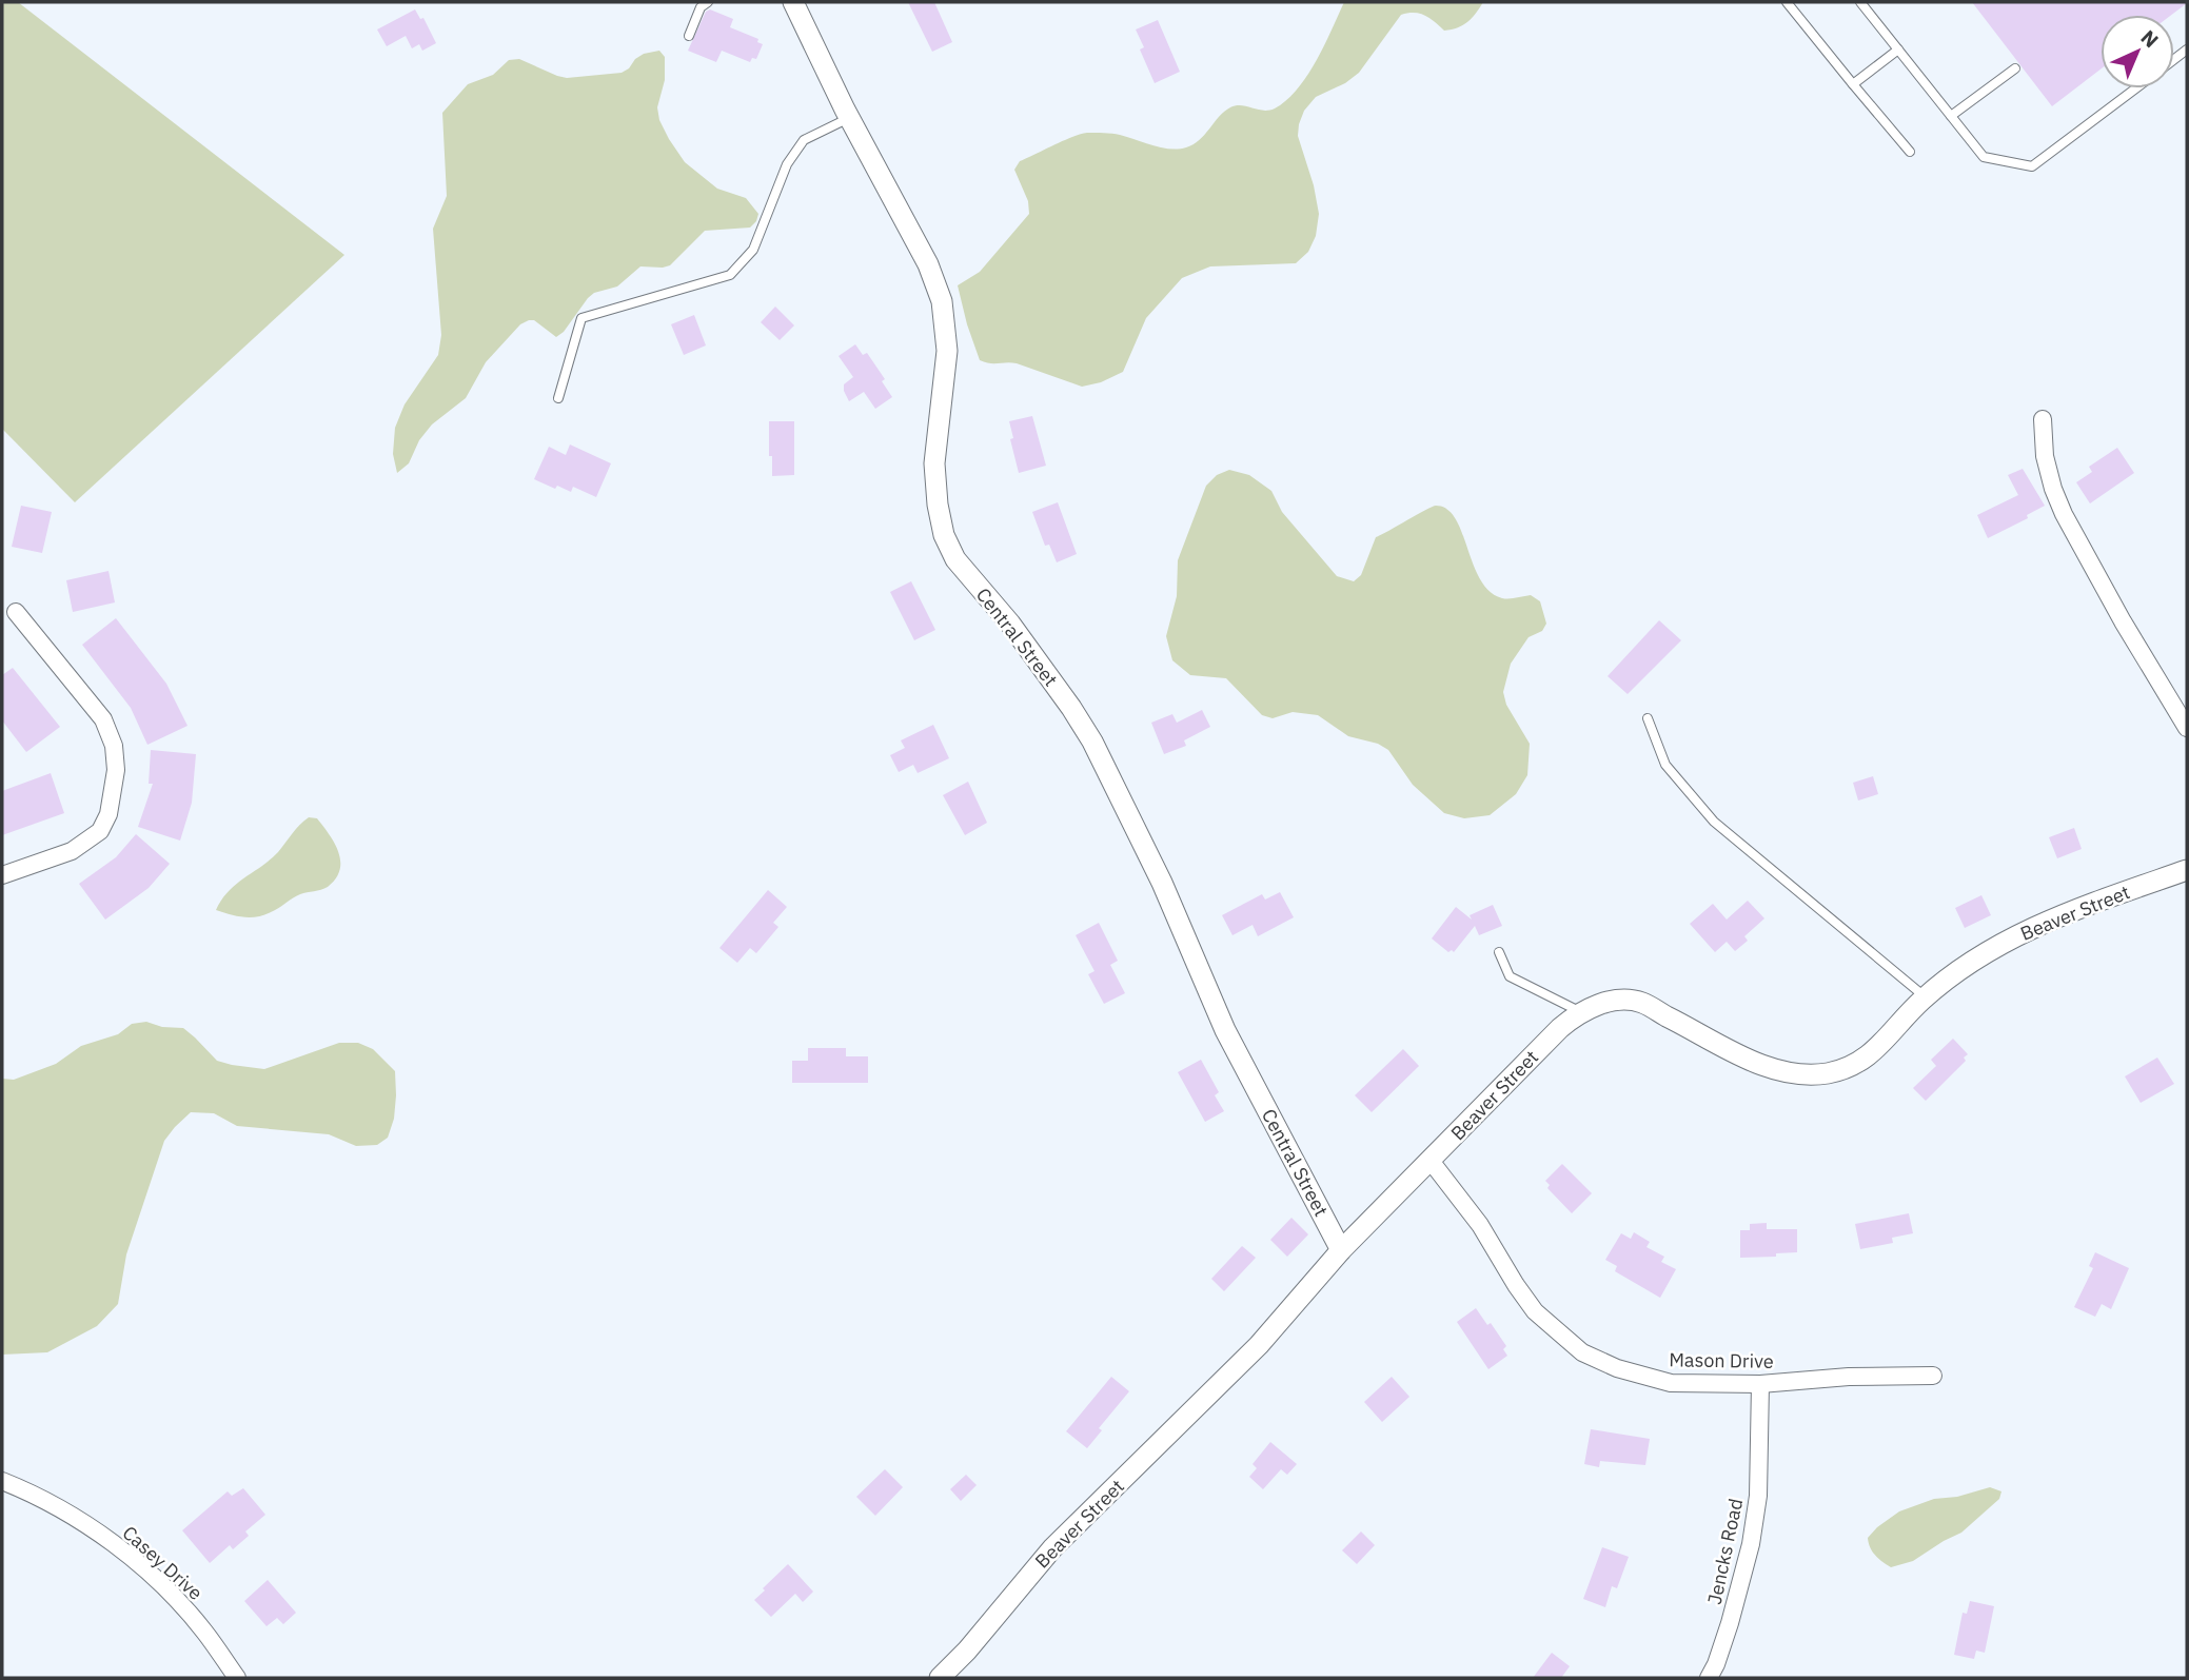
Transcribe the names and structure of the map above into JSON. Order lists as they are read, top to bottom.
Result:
{
  "streets": {
    "street": [
      "Central Street",
      "Beaver Street",
      "Mason Drive",
      "Jencks Road",
      "Casey Drive"
    ]
  },
  "crossings": [
    ["Central Street", "Beaver Street"],
    ["Beaver Street", "Mason Drive"],
    ["Mason Drive", "Jencks Road"]
  ],
  "north": "top right"
}
